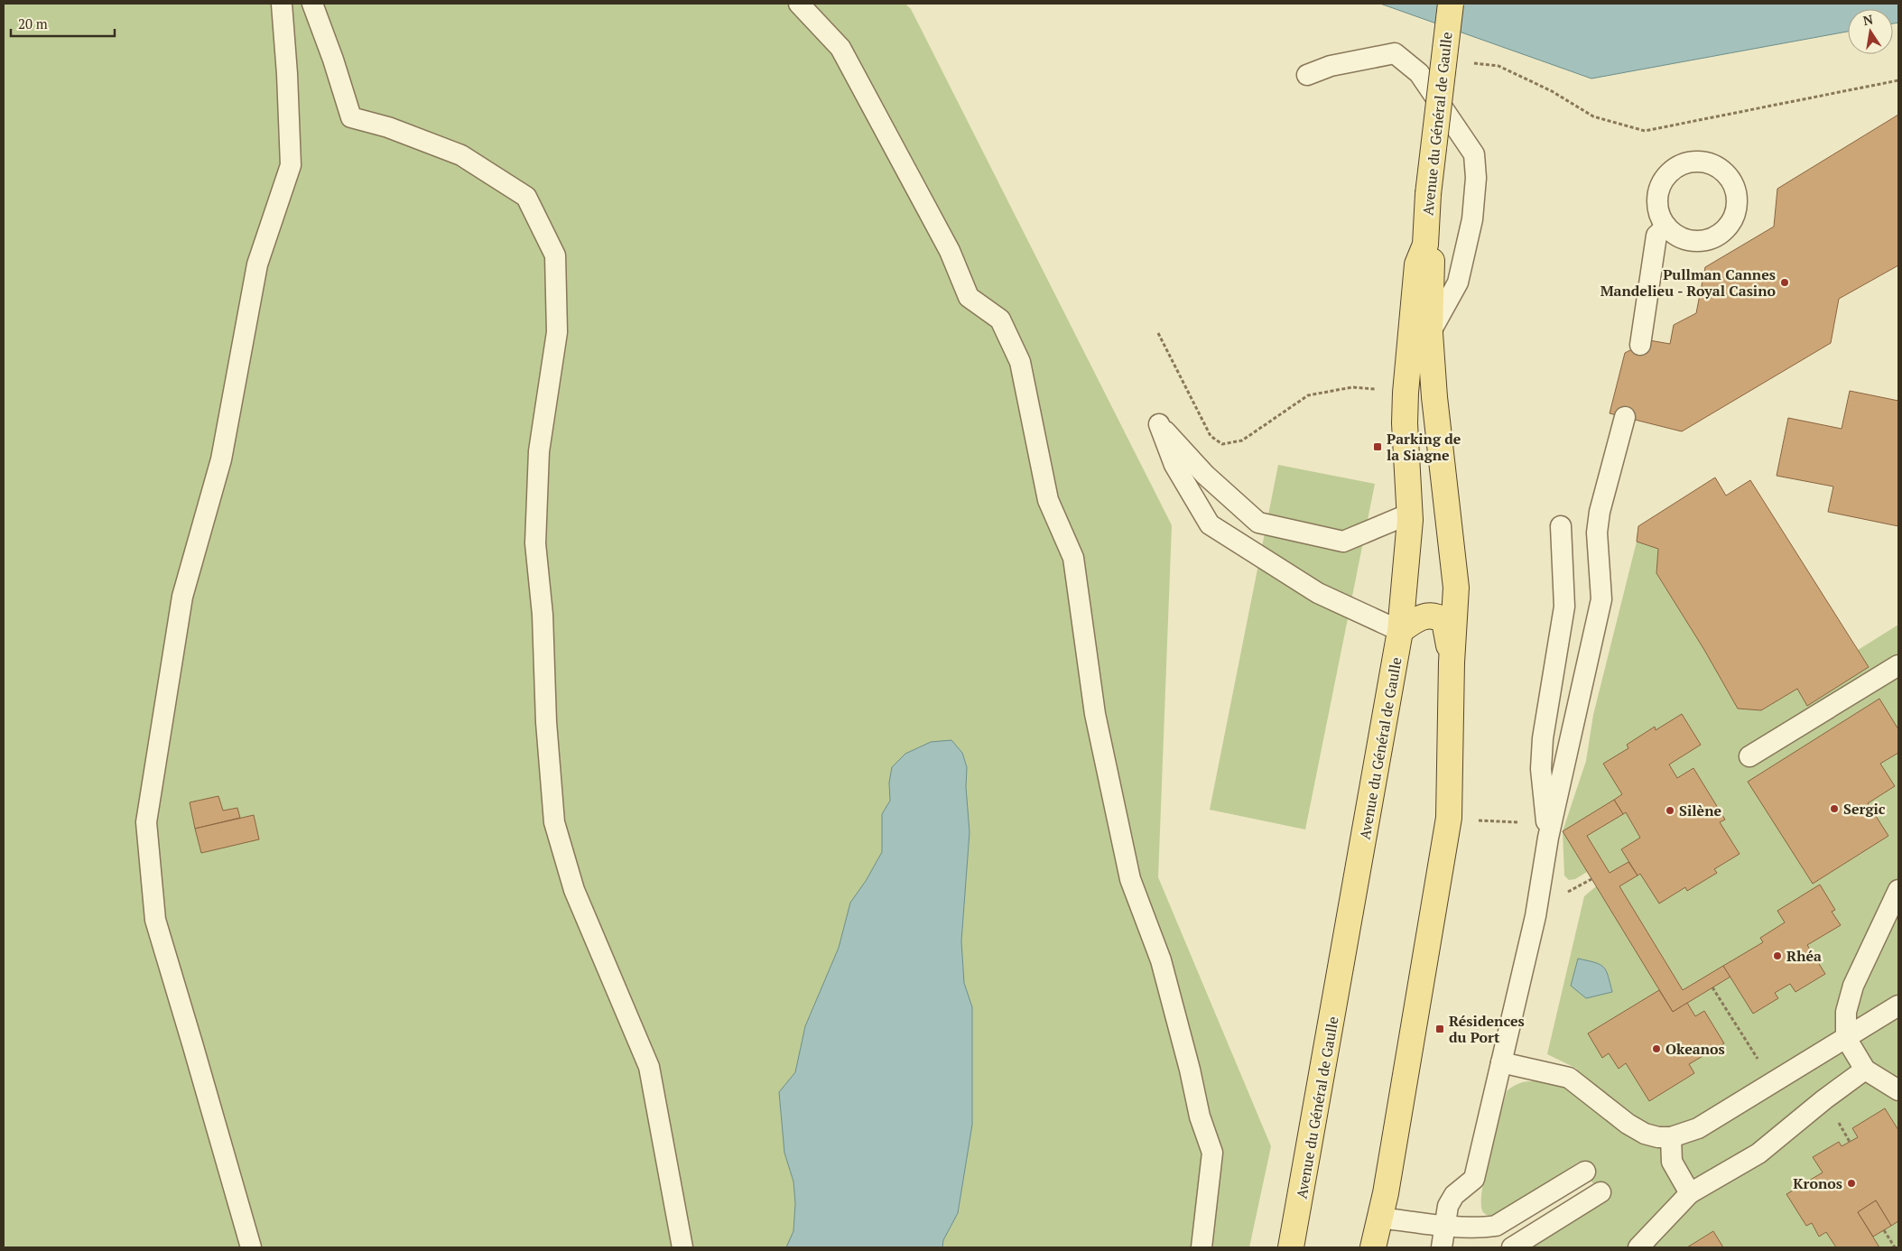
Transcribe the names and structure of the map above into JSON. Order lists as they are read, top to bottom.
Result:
{
  "streets": {
    "main road": ["Avenue du Général de Gaulle"]
  },
  "places": {
    "other": [
      "Pullman Cannes Mandelieu - Royal Casino",
      "Sergic",
      "Silène",
      "Rhéa",
      "Okeanos",
      "Kronos"
    ],
    "transit": ["Parking de la Siagne", "Résidences du Port"]
  },
  "scale_bar": "20 m",
  "north": "top"
}
